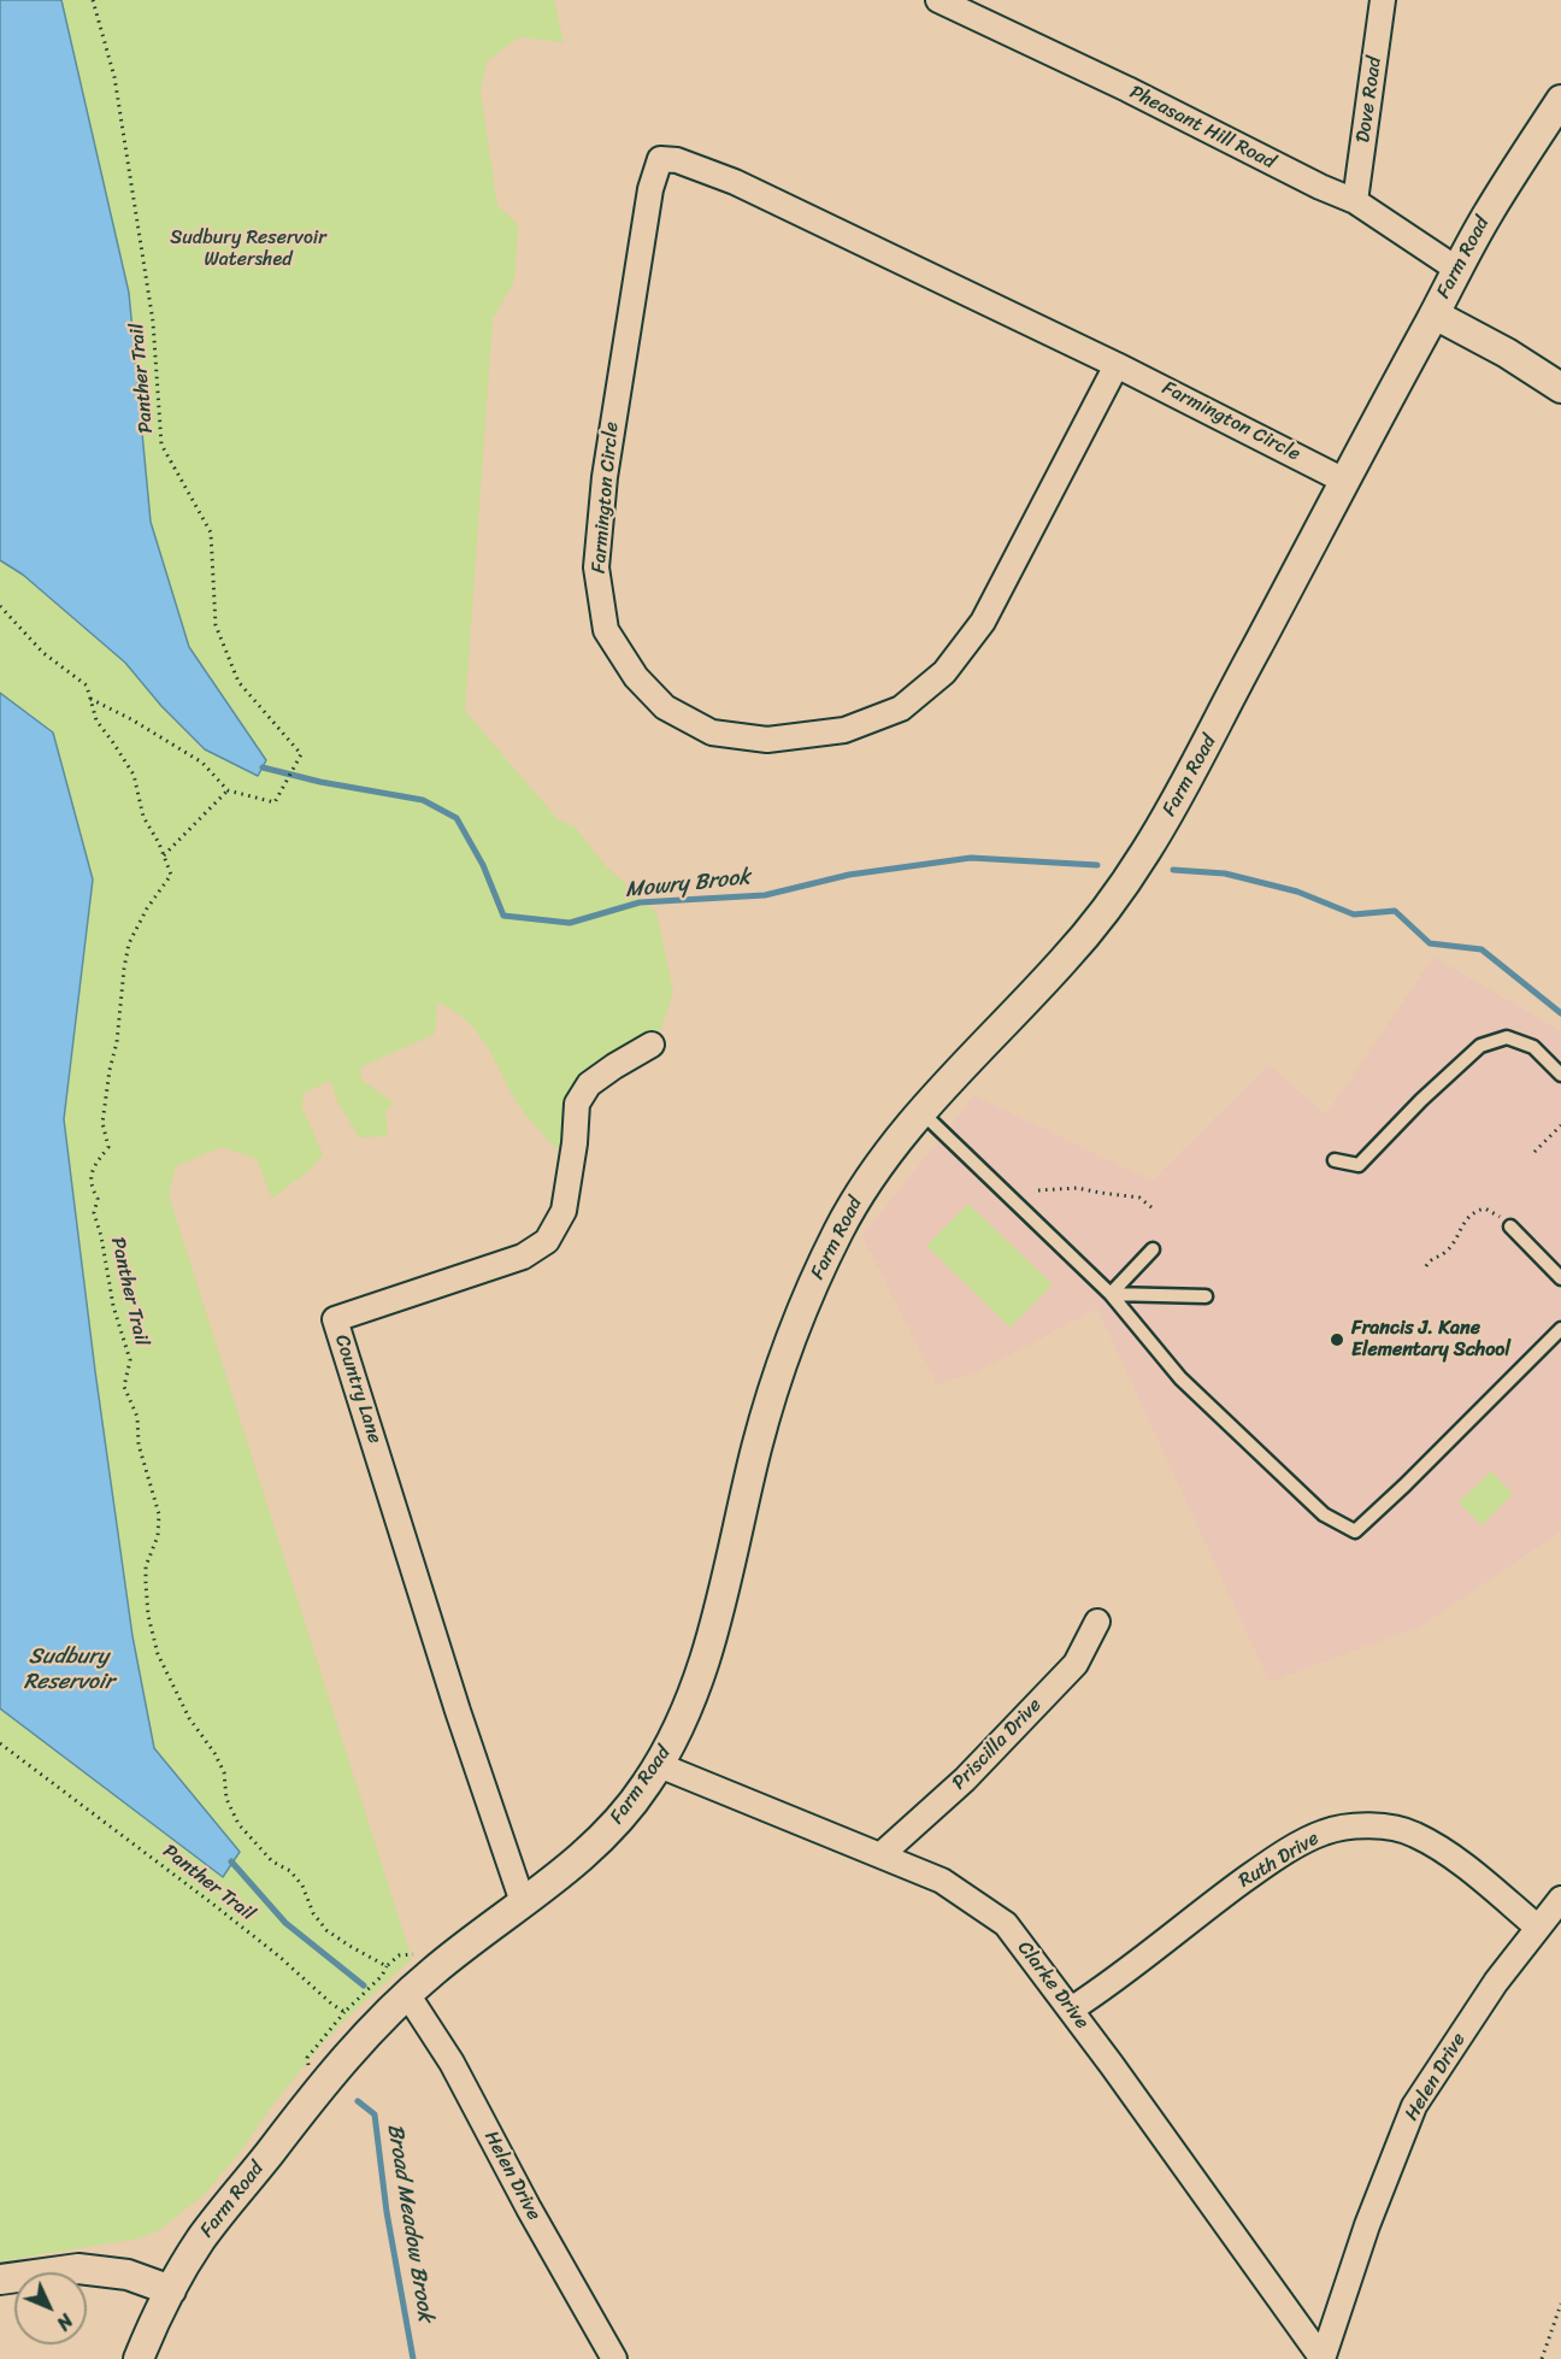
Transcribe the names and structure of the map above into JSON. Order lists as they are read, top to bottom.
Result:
{
  "streets": {
    "street": [
      "Dove Road",
      "Pheasant Hill Road",
      "Farm Road",
      "Farmington Circle",
      "Country Lane",
      "Priscilla Drive",
      "Ruth Drive",
      "Clarke Drive",
      "Helen Drive"
    ],
    "path": ["Panther Trail"]
  },
  "crossings": [
    ["Dove Road", "Pheasant Hill Road"],
    ["Pheasant Hill Road", "Farm Road"],
    ["Farm Road", "Farmington Circle"],
    ["Farm Road", "Country Lane"],
    ["Farm Road", "Clarke Drive"],
    ["Farm Road", "Helen Drive"],
    ["Priscilla Drive", "Clarke Drive"],
    ["Ruth Drive", "Clarke Drive"],
    ["Ruth Drive", "Helen Drive"],
    ["Clarke Drive", "Helen Drive"]
  ],
  "water": ["Mowry Brook", "Sudbury Reservoir", "Broad Meadow Brook"],
  "parks": ["Sudbury Reservoir Watershed"],
  "places": ["Francis J. Kane Elementary School"],
  "north": "bottom right"
}
